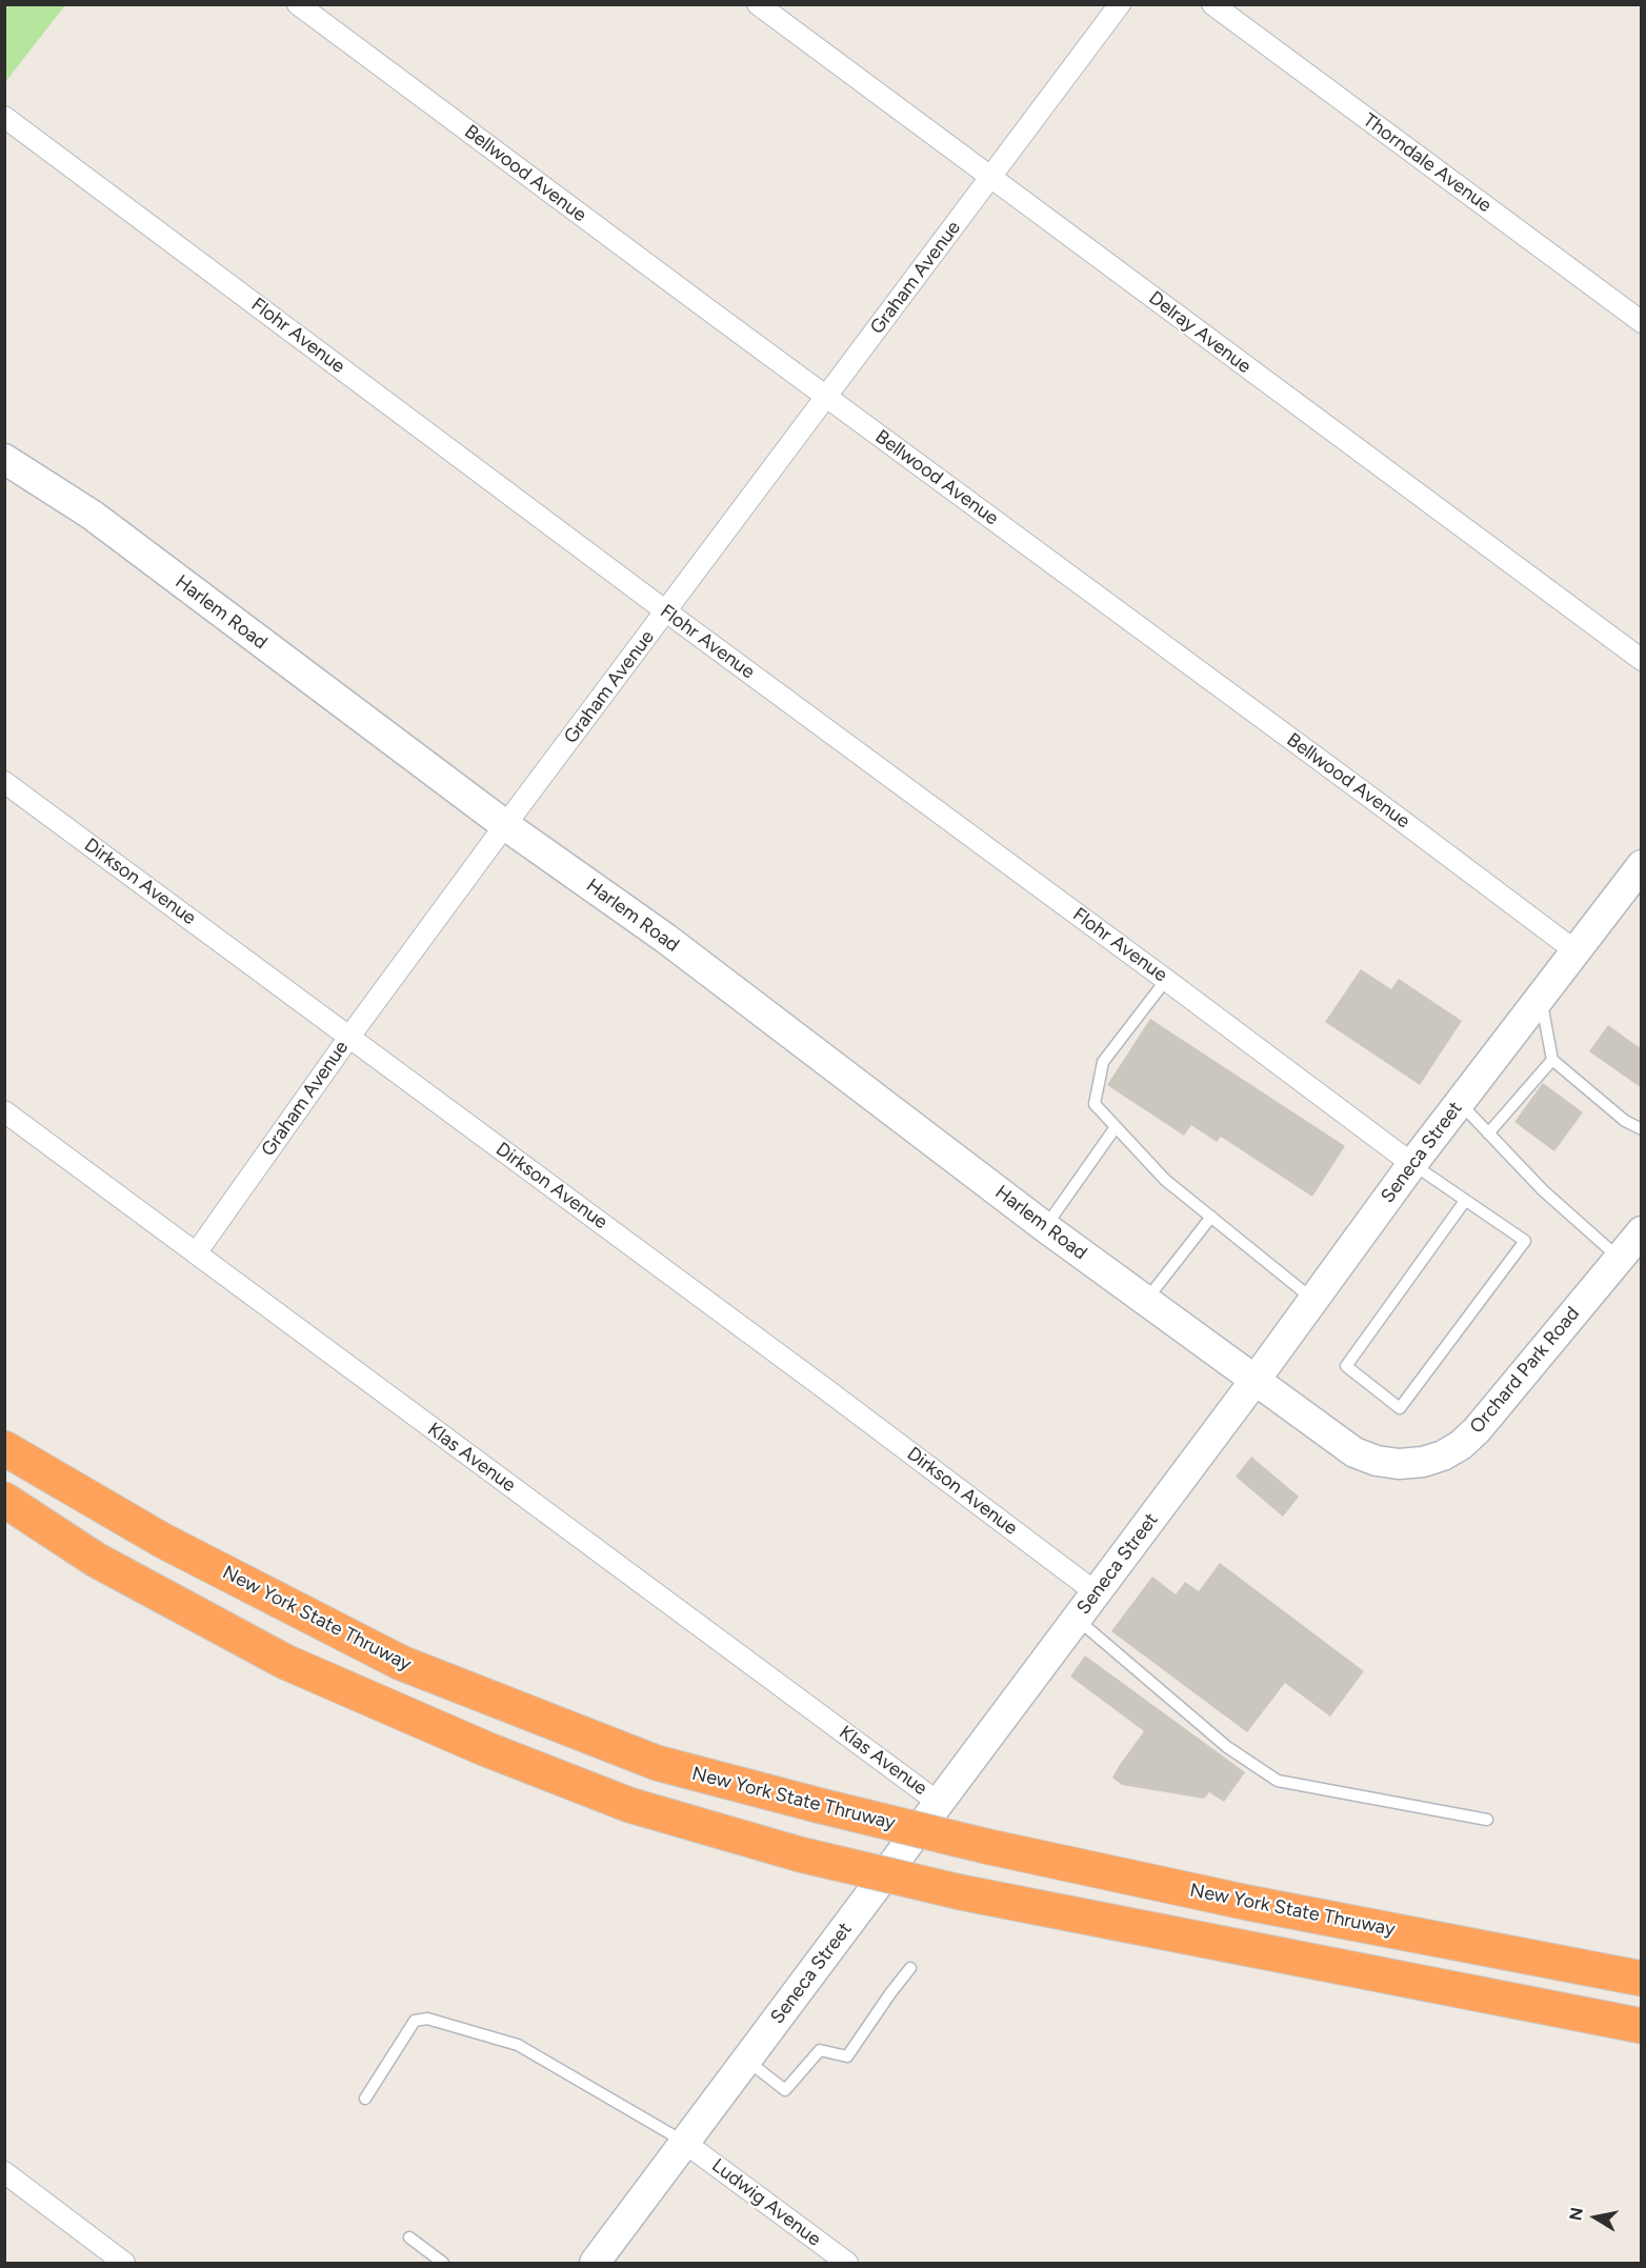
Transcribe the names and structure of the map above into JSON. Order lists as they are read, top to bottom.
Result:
{
  "streets": {
    "highway": ["New York State Thruway"],
    "main road": ["Harlem Road", "Seneca Street", "Orchard Park Road"],
    "street": [
      "Thorndale Avenue",
      "Bellwood Avenue",
      "Graham Avenue",
      "Delray Avenue",
      "Flohr Avenue",
      "Dirkson Avenue",
      "Klas Avenue",
      "Ludwig Avenue"
    ]
  },
  "crossings": [
    ["Bellwood Avenue", "Graham Avenue"],
    ["Bellwood Avenue", "Seneca Street"],
    ["Graham Avenue", "Delray Avenue"],
    ["Graham Avenue", "Flohr Avenue"],
    ["Graham Avenue", "Harlem Road"],
    ["Graham Avenue", "Dirkson Avenue"],
    ["Graham Avenue", "Klas Avenue"],
    ["Flohr Avenue", "Seneca Street"],
    ["Harlem Road", "Seneca Street"],
    ["Harlem Road", "Orchard Park Road"],
    ["Dirkson Avenue", "Seneca Street"],
    ["Seneca Street", "Orchard Park Road"],
    ["Seneca Street", "Klas Avenue"],
    ["Seneca Street", "Ludwig Avenue"]
  ],
  "north": "left"
}
